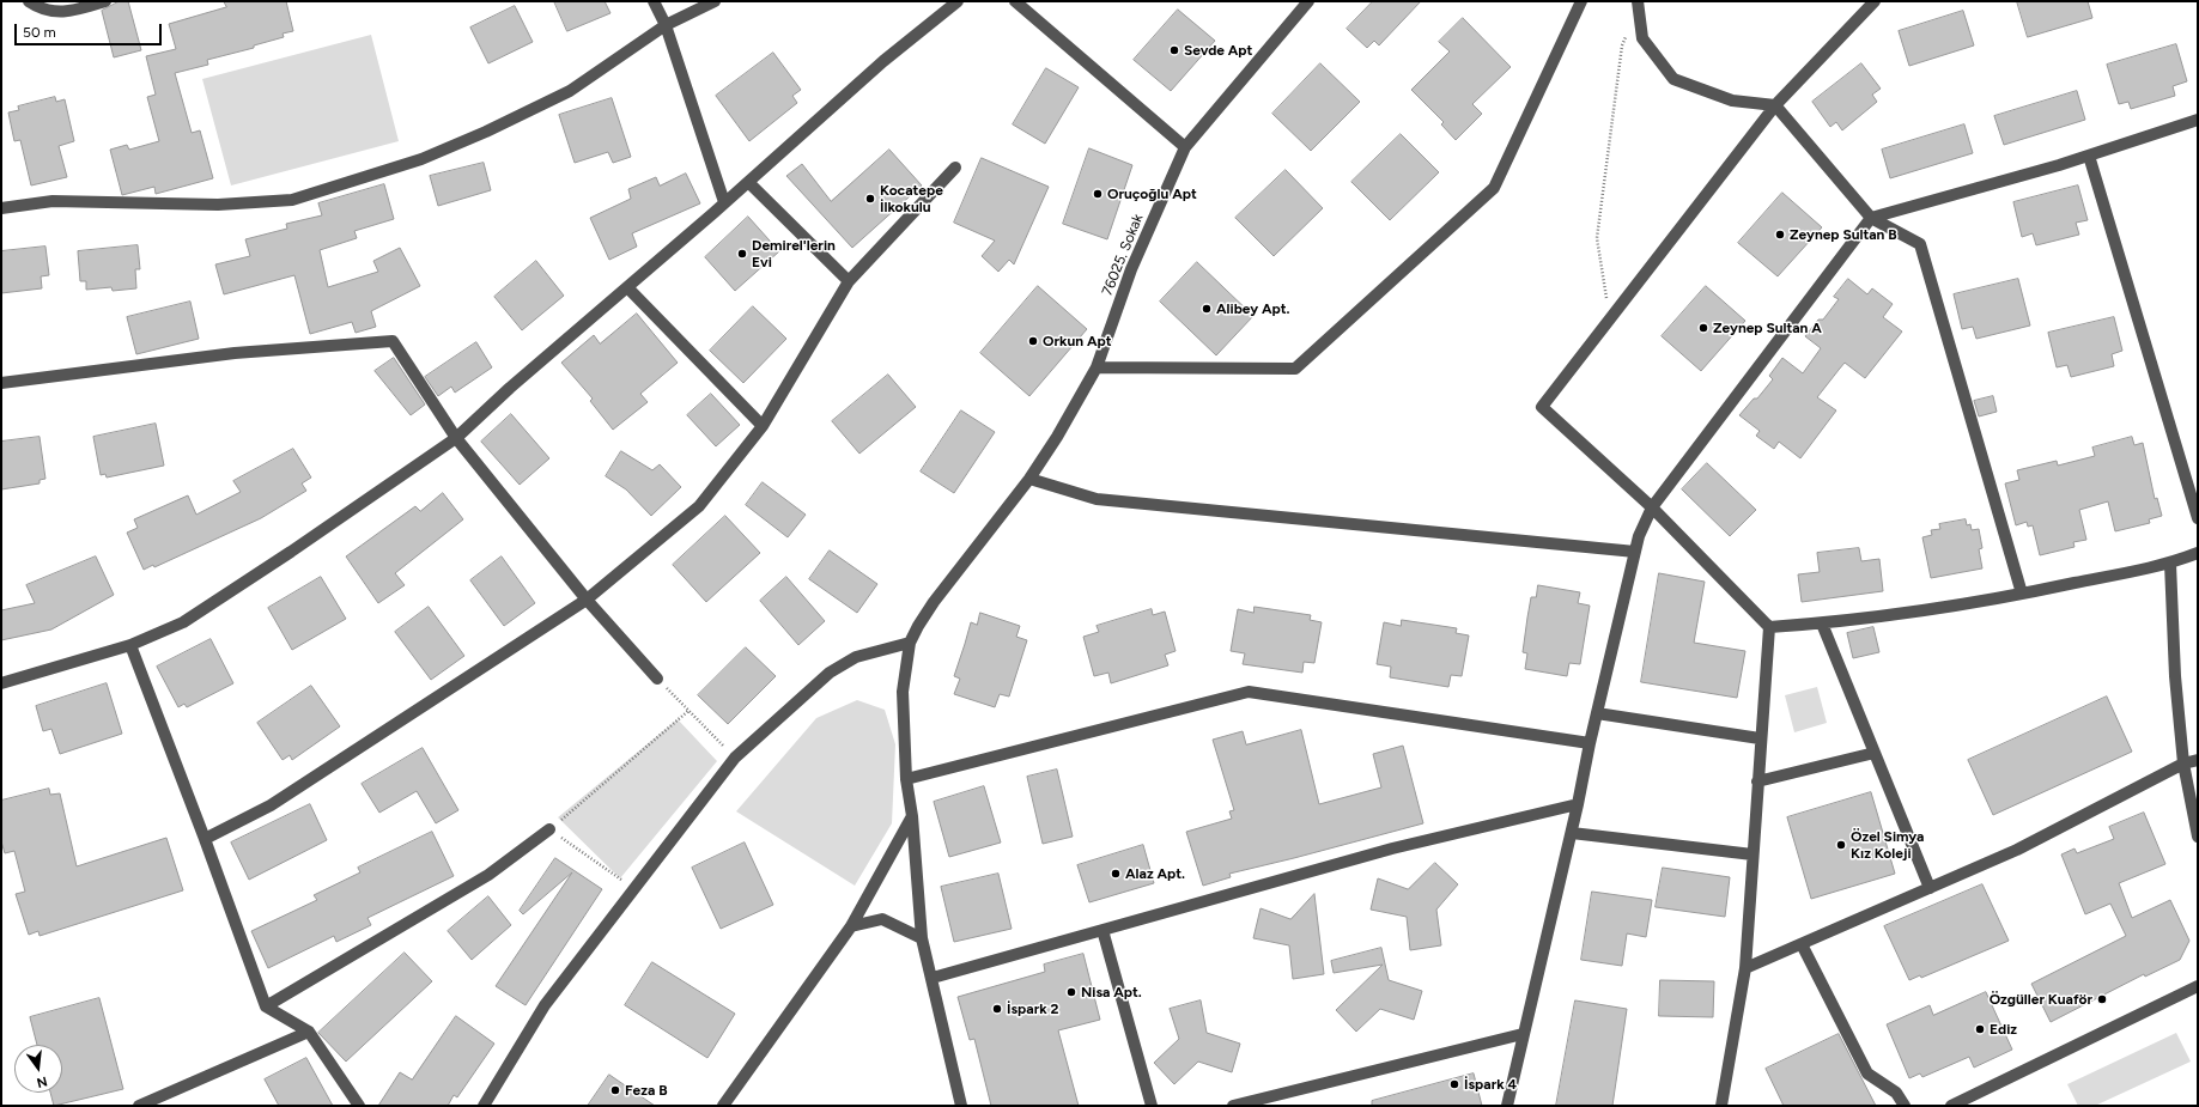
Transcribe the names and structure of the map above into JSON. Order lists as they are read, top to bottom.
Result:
{
  "streets": {
    "street": ["76025. Sokak"]
  },
  "places": [
    "Sevde Apt",
    "Oruçoğlu Apt",
    "Kocatepe İlkokulu",
    "Zeynep Sultan B",
    "Demirel'lerin Evi",
    "Alibey Apt.",
    "Zeynep Sultan A",
    "Orkun Apt",
    "Özel Simya Kız Koleji",
    "Alaz Apt.",
    "Nisa Apt.",
    "Özgüller Kuaför",
    "İspark 2",
    "Ediz",
    "İspark 4",
    "Feza B"
  ],
  "scale_bar": "50 m",
  "north": "bottom"
}
